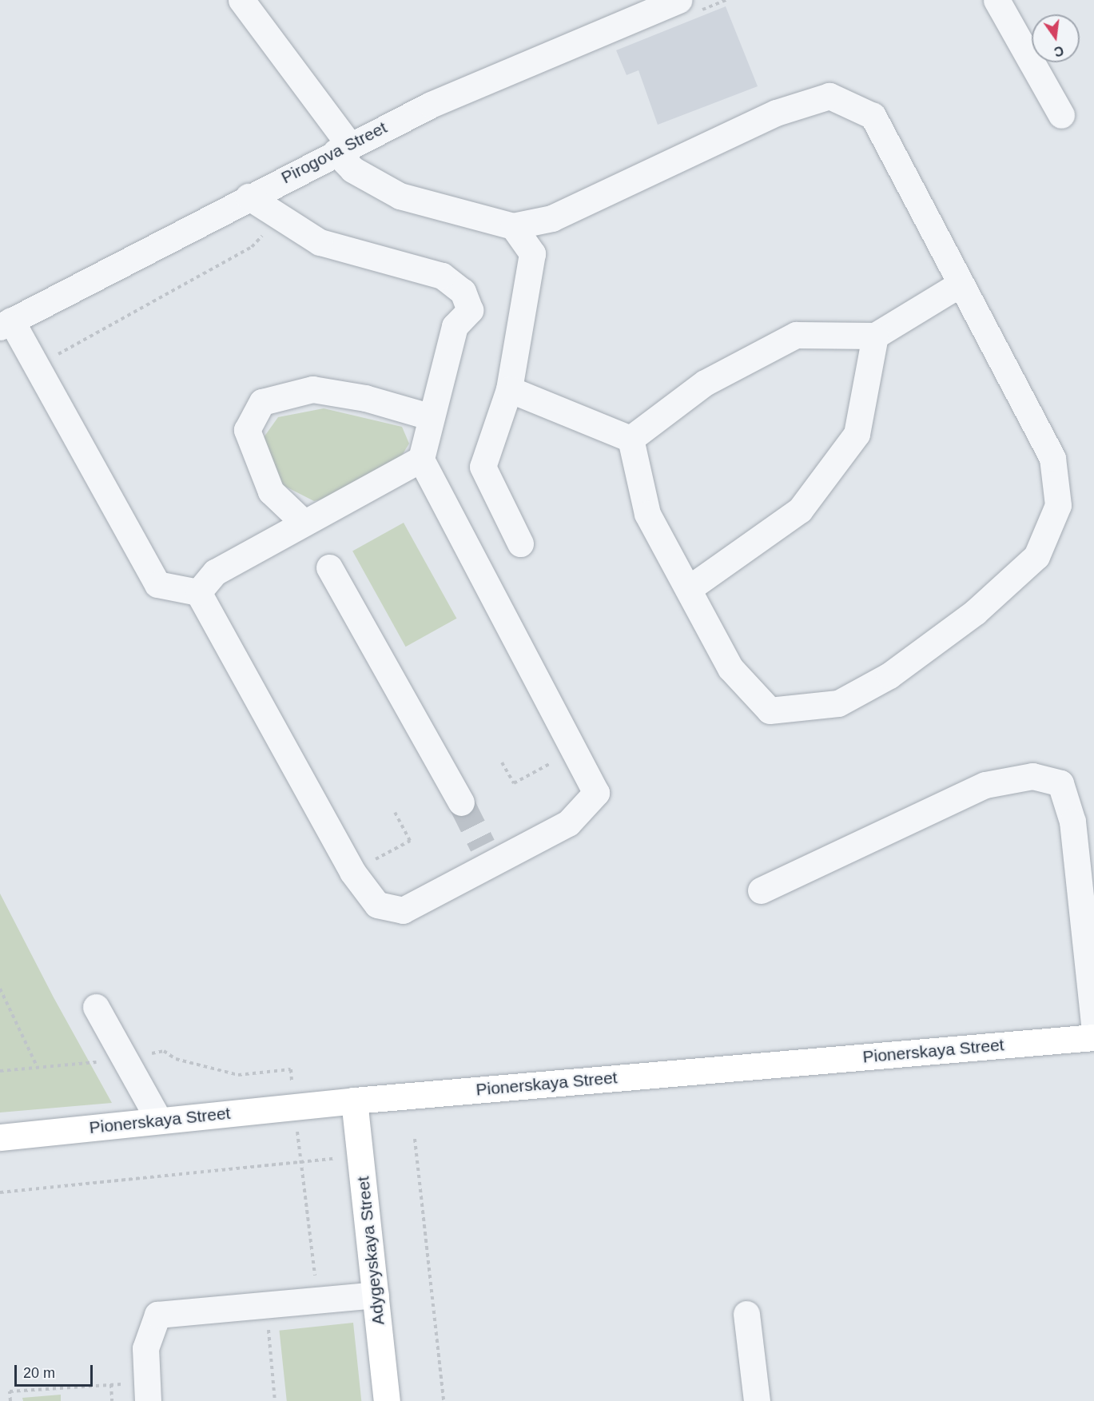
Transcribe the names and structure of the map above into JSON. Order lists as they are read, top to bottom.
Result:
{
  "streets": {
    "main road": ["Pionerskaya Street", "Adygeyskaya Street"],
    "street": ["Pirogova Street"]
  },
  "crossings": [
    ["Pionerskaya Street", "Adygeyskaya Street"]
  ],
  "scale_bar": "20 m",
  "north": "bottom"
}
